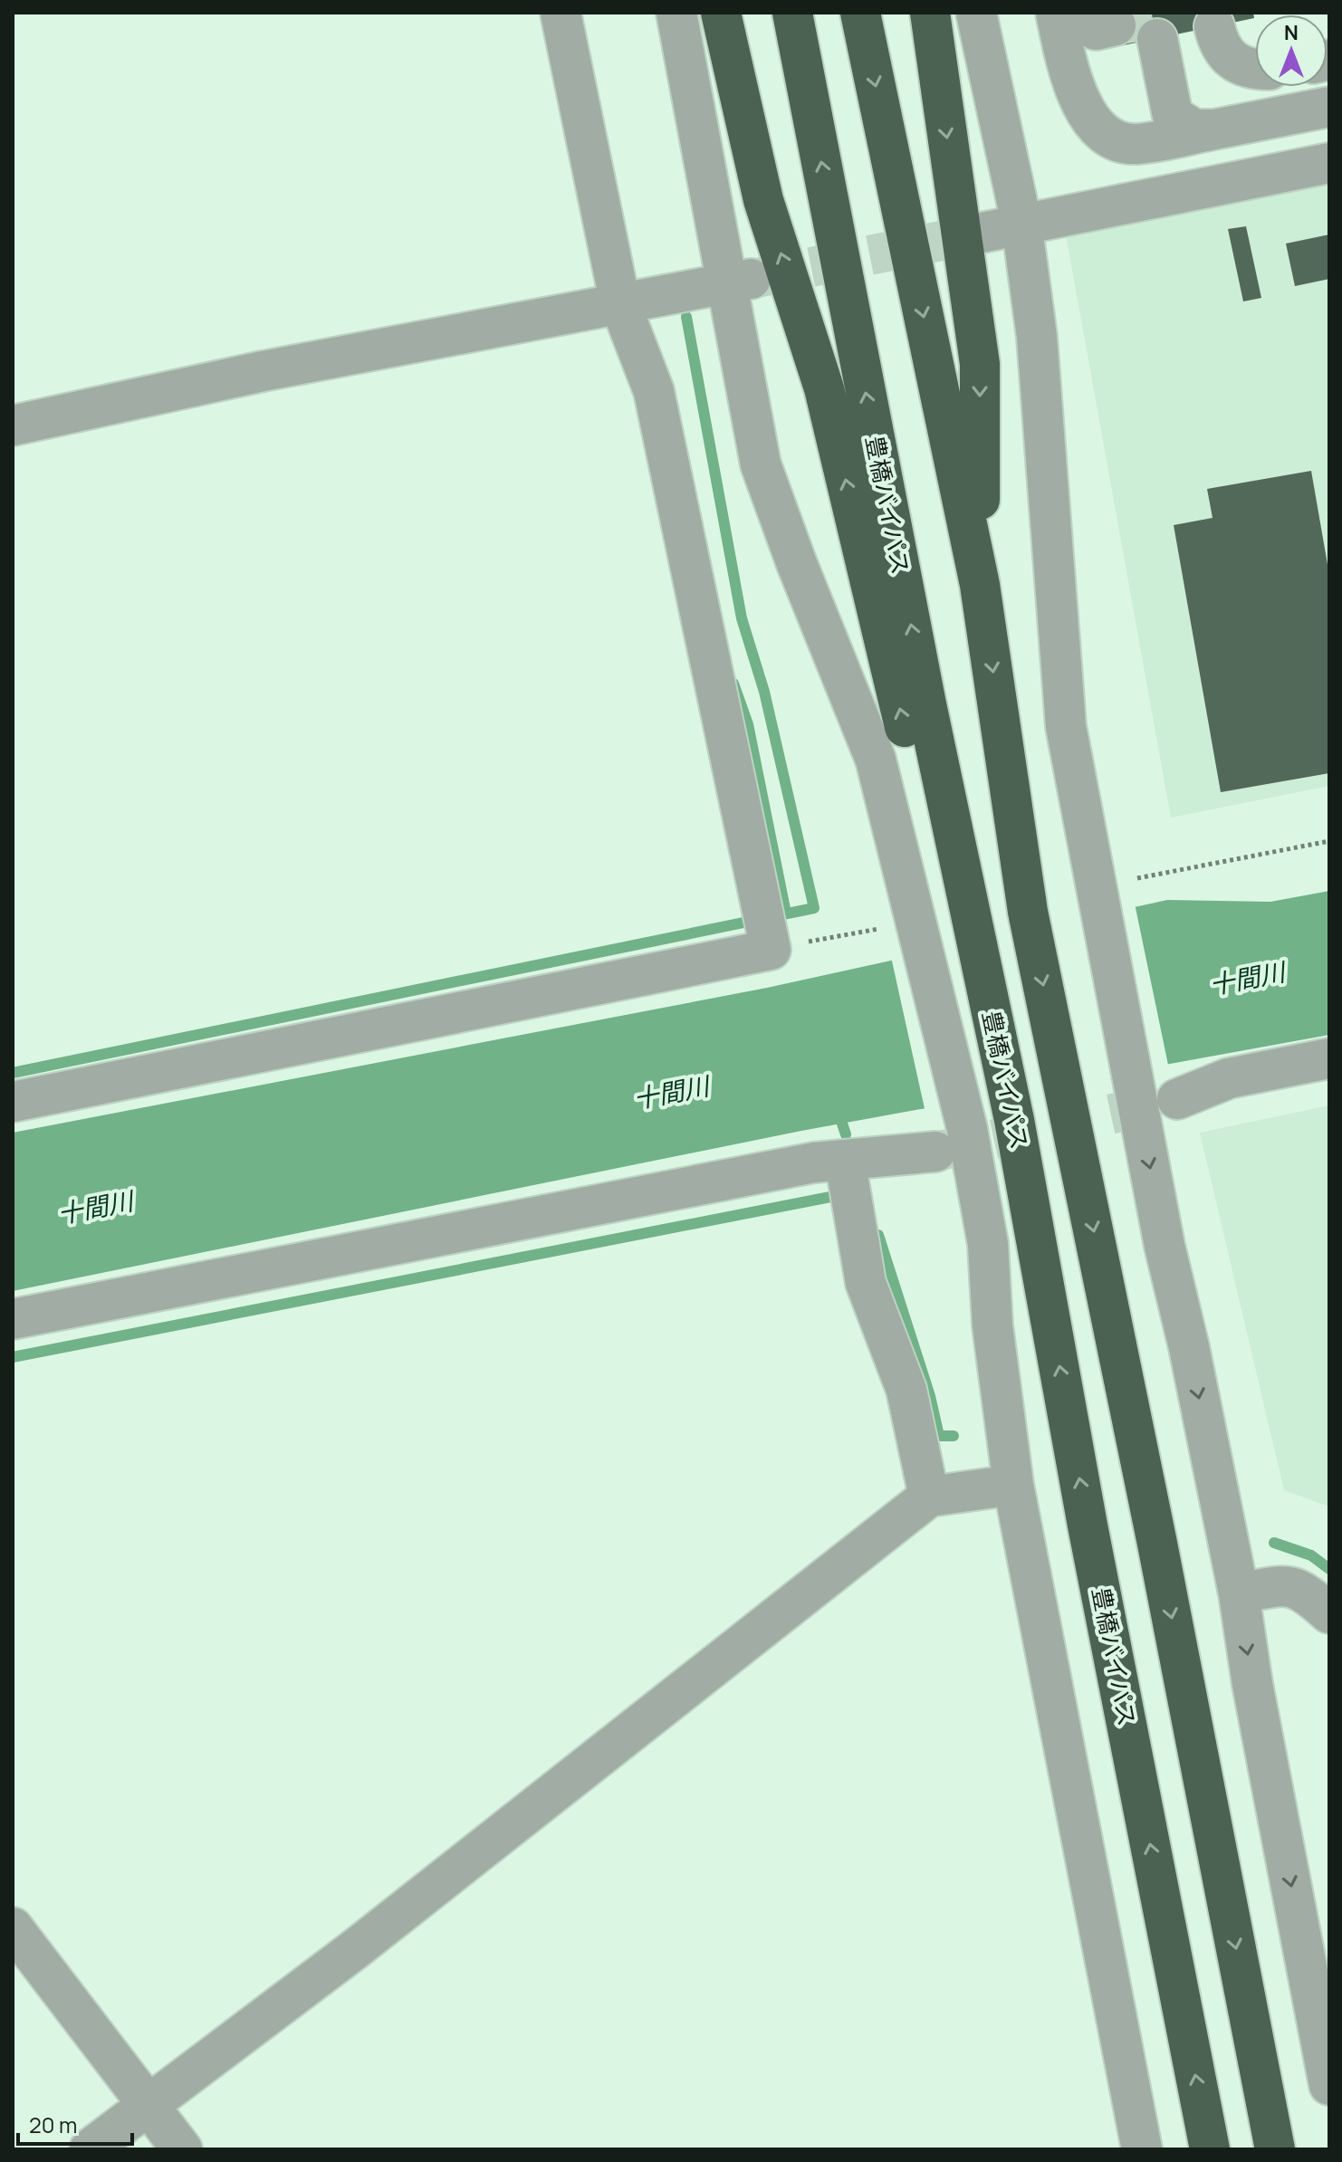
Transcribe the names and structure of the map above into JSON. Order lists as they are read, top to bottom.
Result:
{
  "streets": {
    "highway": ["豊橋バイパス"]
  },
  "water": ["十間川"],
  "scale_bar": "20 m",
  "north": "top"
}
